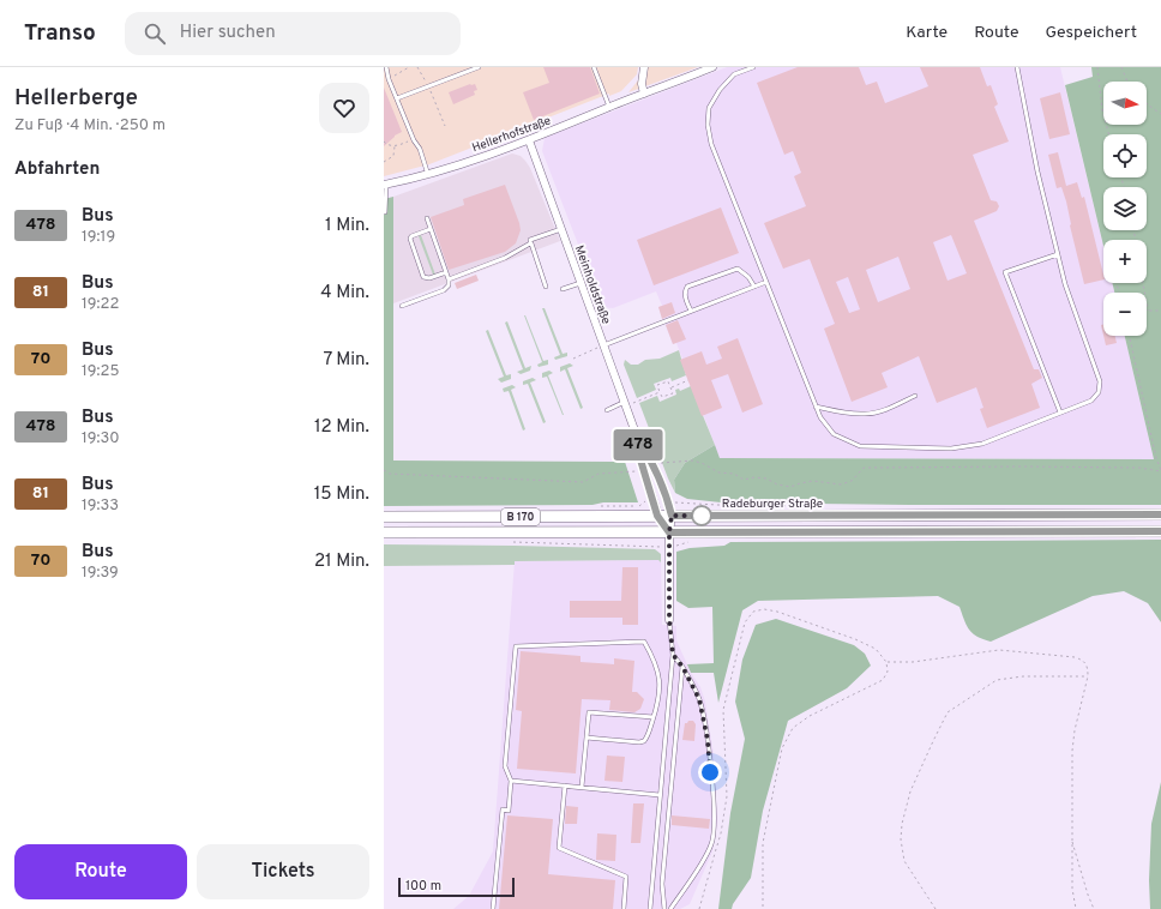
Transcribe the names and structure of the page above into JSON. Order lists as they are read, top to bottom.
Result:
{
  "streets": {
    "main road": ["Radeburger Straße", "B 170"],
    "street": ["Hellerhofstraße", "Meinholdstraße"]
  },
  "crossings": [
    ["Hellerhofstraße", "Meinholdstraße"],
    ["Meinholdstraße", "Radeburger Straße"],
    ["Meinholdstraße", "B 170"]
  ],
  "lines": ["bus line 478"],
  "scale_bar": "100 m",
  "north": "right",
  "page": {
    "header": "Transo",
    "search": "Hier suchen",
    "nav": ["Karte", "Route", "Gespeichert"],
    "heading": [
      ["Hellerberge", "Zu Fuß · 4 Min. · 250 m"],
      "Abfahrten"
    ],
    "on_map": "478",
    "map_buttons": ["+", "−"],
    "list": [
      {
        "mark": "478",
        "name": "Bus",
        "note": "19:19",
        "value": "1 Min."
      },
      {
        "mark": "81",
        "name": "Bus",
        "note": "19:22",
        "value": "4 Min."
      },
      {
        "mark": "70",
        "name": "Bus",
        "note": "19:25",
        "value": "7 Min."
      },
      {
        "mark": "478",
        "name": "Bus",
        "note": "19:30",
        "value": "12 Min."
      },
      {
        "mark": "81",
        "name": "Bus",
        "note": "19:33",
        "value": "15 Min."
      },
      {
        "mark": "70",
        "name": "Bus",
        "note": "19:39",
        "value": "21 Min."
      }
    ],
    "buttons": ["Route", "Tickets"],
    "scale": "100 m"
  }
}
